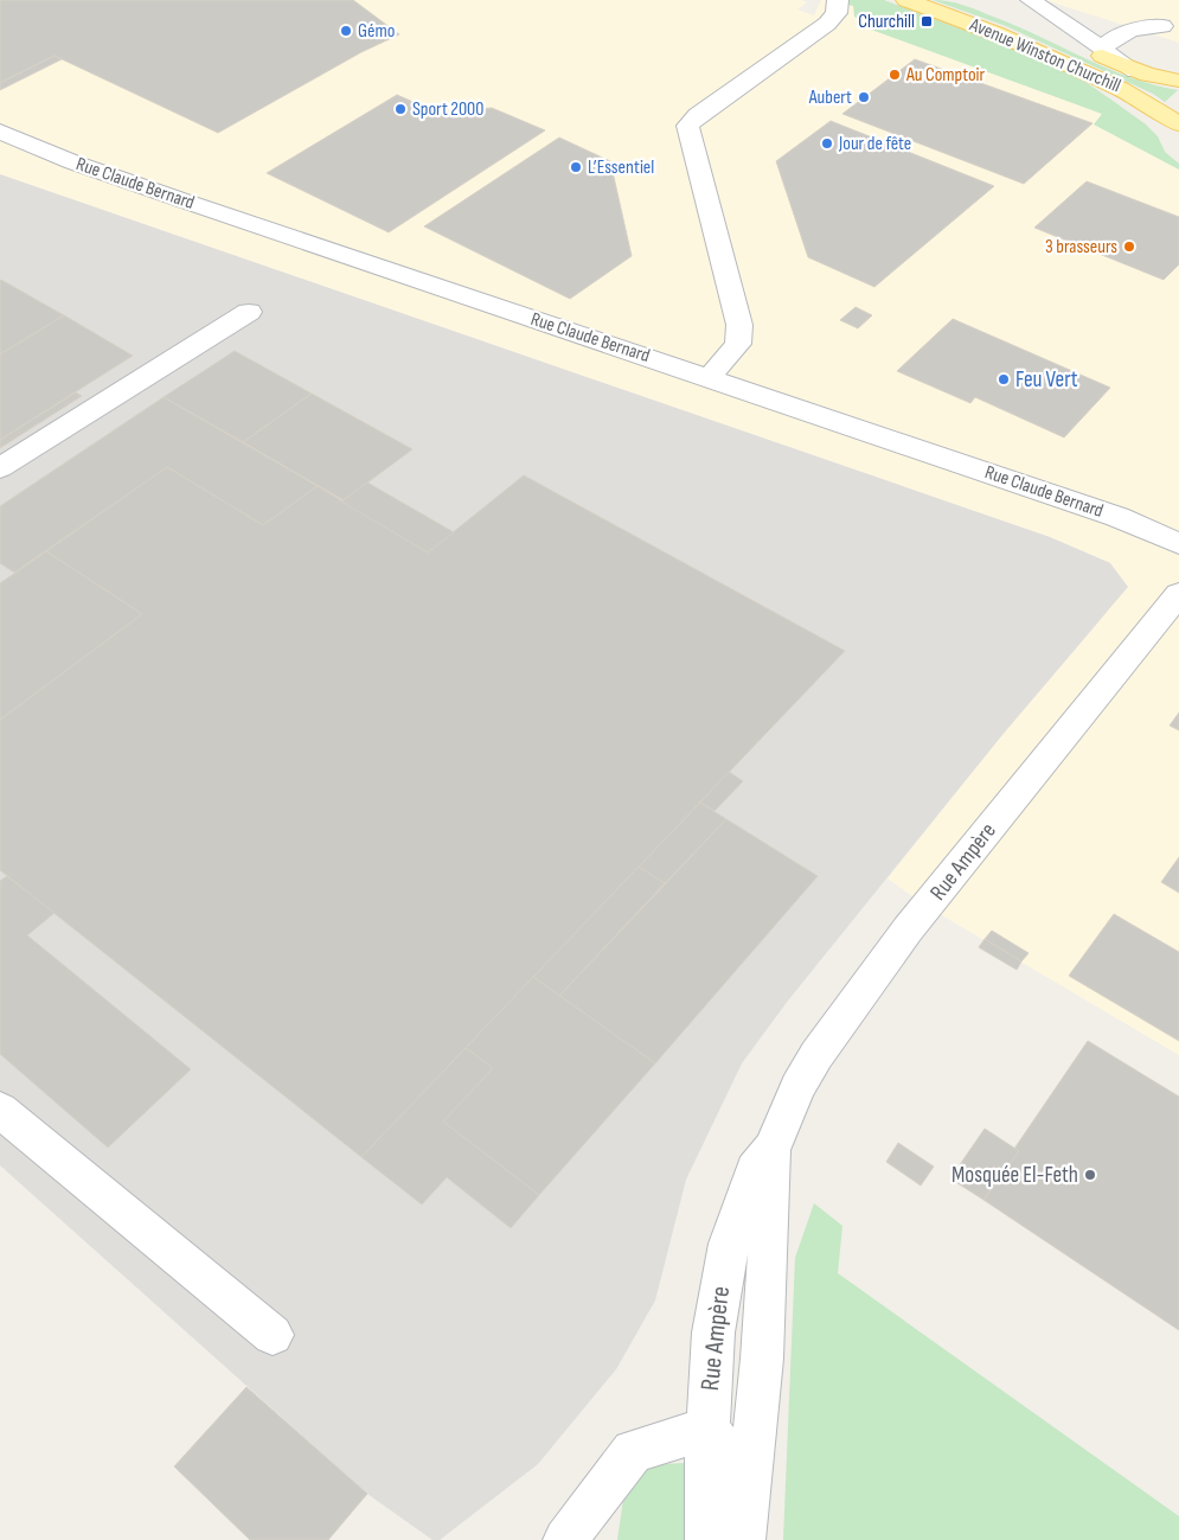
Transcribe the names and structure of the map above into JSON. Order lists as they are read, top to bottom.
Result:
{
  "streets": {
    "main road": ["Avenue Winston Churchill"],
    "street": ["Rue Claude Bernard", "Rue Ampère"]
  },
  "places": {
    "transit": ["Churchill"],
    "other": [
      "Gémo",
      "Au Comptoir",
      "Aubert",
      "Sport 2000",
      "Jour de fête",
      "L’Essentiel",
      "3 brasseurs",
      "Feu Vert",
      "Mosquée El-Feth"
    ]
  }
}
